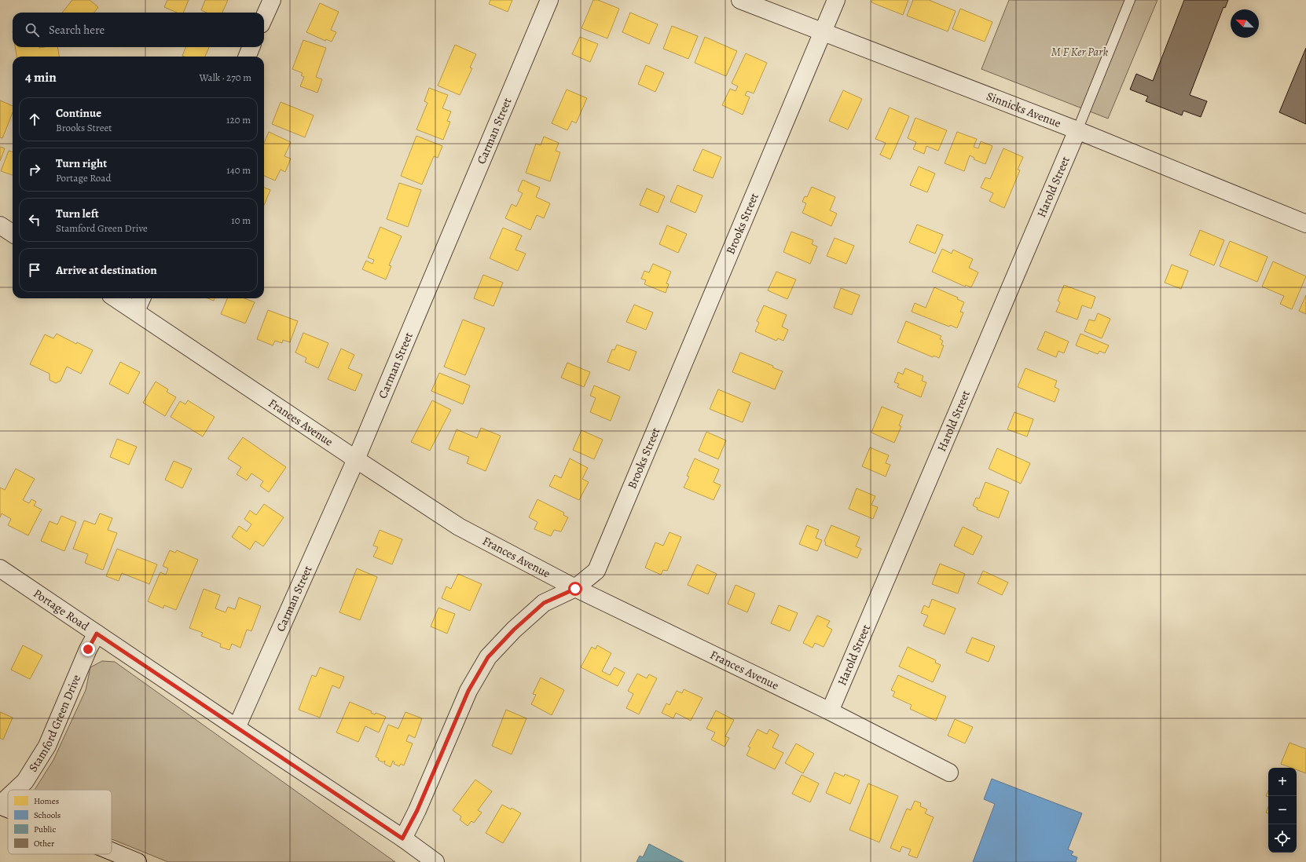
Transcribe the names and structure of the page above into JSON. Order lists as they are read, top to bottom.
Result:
{
  "streets": {
    "street": [
      "Sinnicks Avenue",
      "Carman Street",
      "Harold Street",
      "Brooks Street",
      "Frances Avenue",
      "Portage Road",
      "Stamford Green Drive"
    ]
  },
  "crossings": [
    ["Sinnicks Avenue", "Harold Street"],
    ["Sinnicks Avenue", "Brooks Street"],
    ["Carman Street", "Frances Avenue"],
    ["Carman Street", "Portage Road"],
    ["Harold Street", "Frances Avenue"],
    ["Brooks Street", "Frances Avenue"],
    ["Brooks Street", "Portage Road"],
    ["Portage Road", "Stamford Green Drive"]
  ],
  "parks": ["M F Ker Park"],
  "legend": [
    "Homes",
    "Schools",
    "Public",
    "Other"
  ],
  "north": "top left",
  "page": {
    "search": "Search here",
    "heading": ["4 min", "Walk · 270 m"],
    "list": [
      ["Continue", "Brooks Street", "120 m"],
      ["Turn right", "Portage Road", "140 m"],
      ["Turn left", "Stamford Green Drive", "10 m"],
      "Arrive at destination"
    ],
    "map_buttons": ["+", "−"]
  }
}
